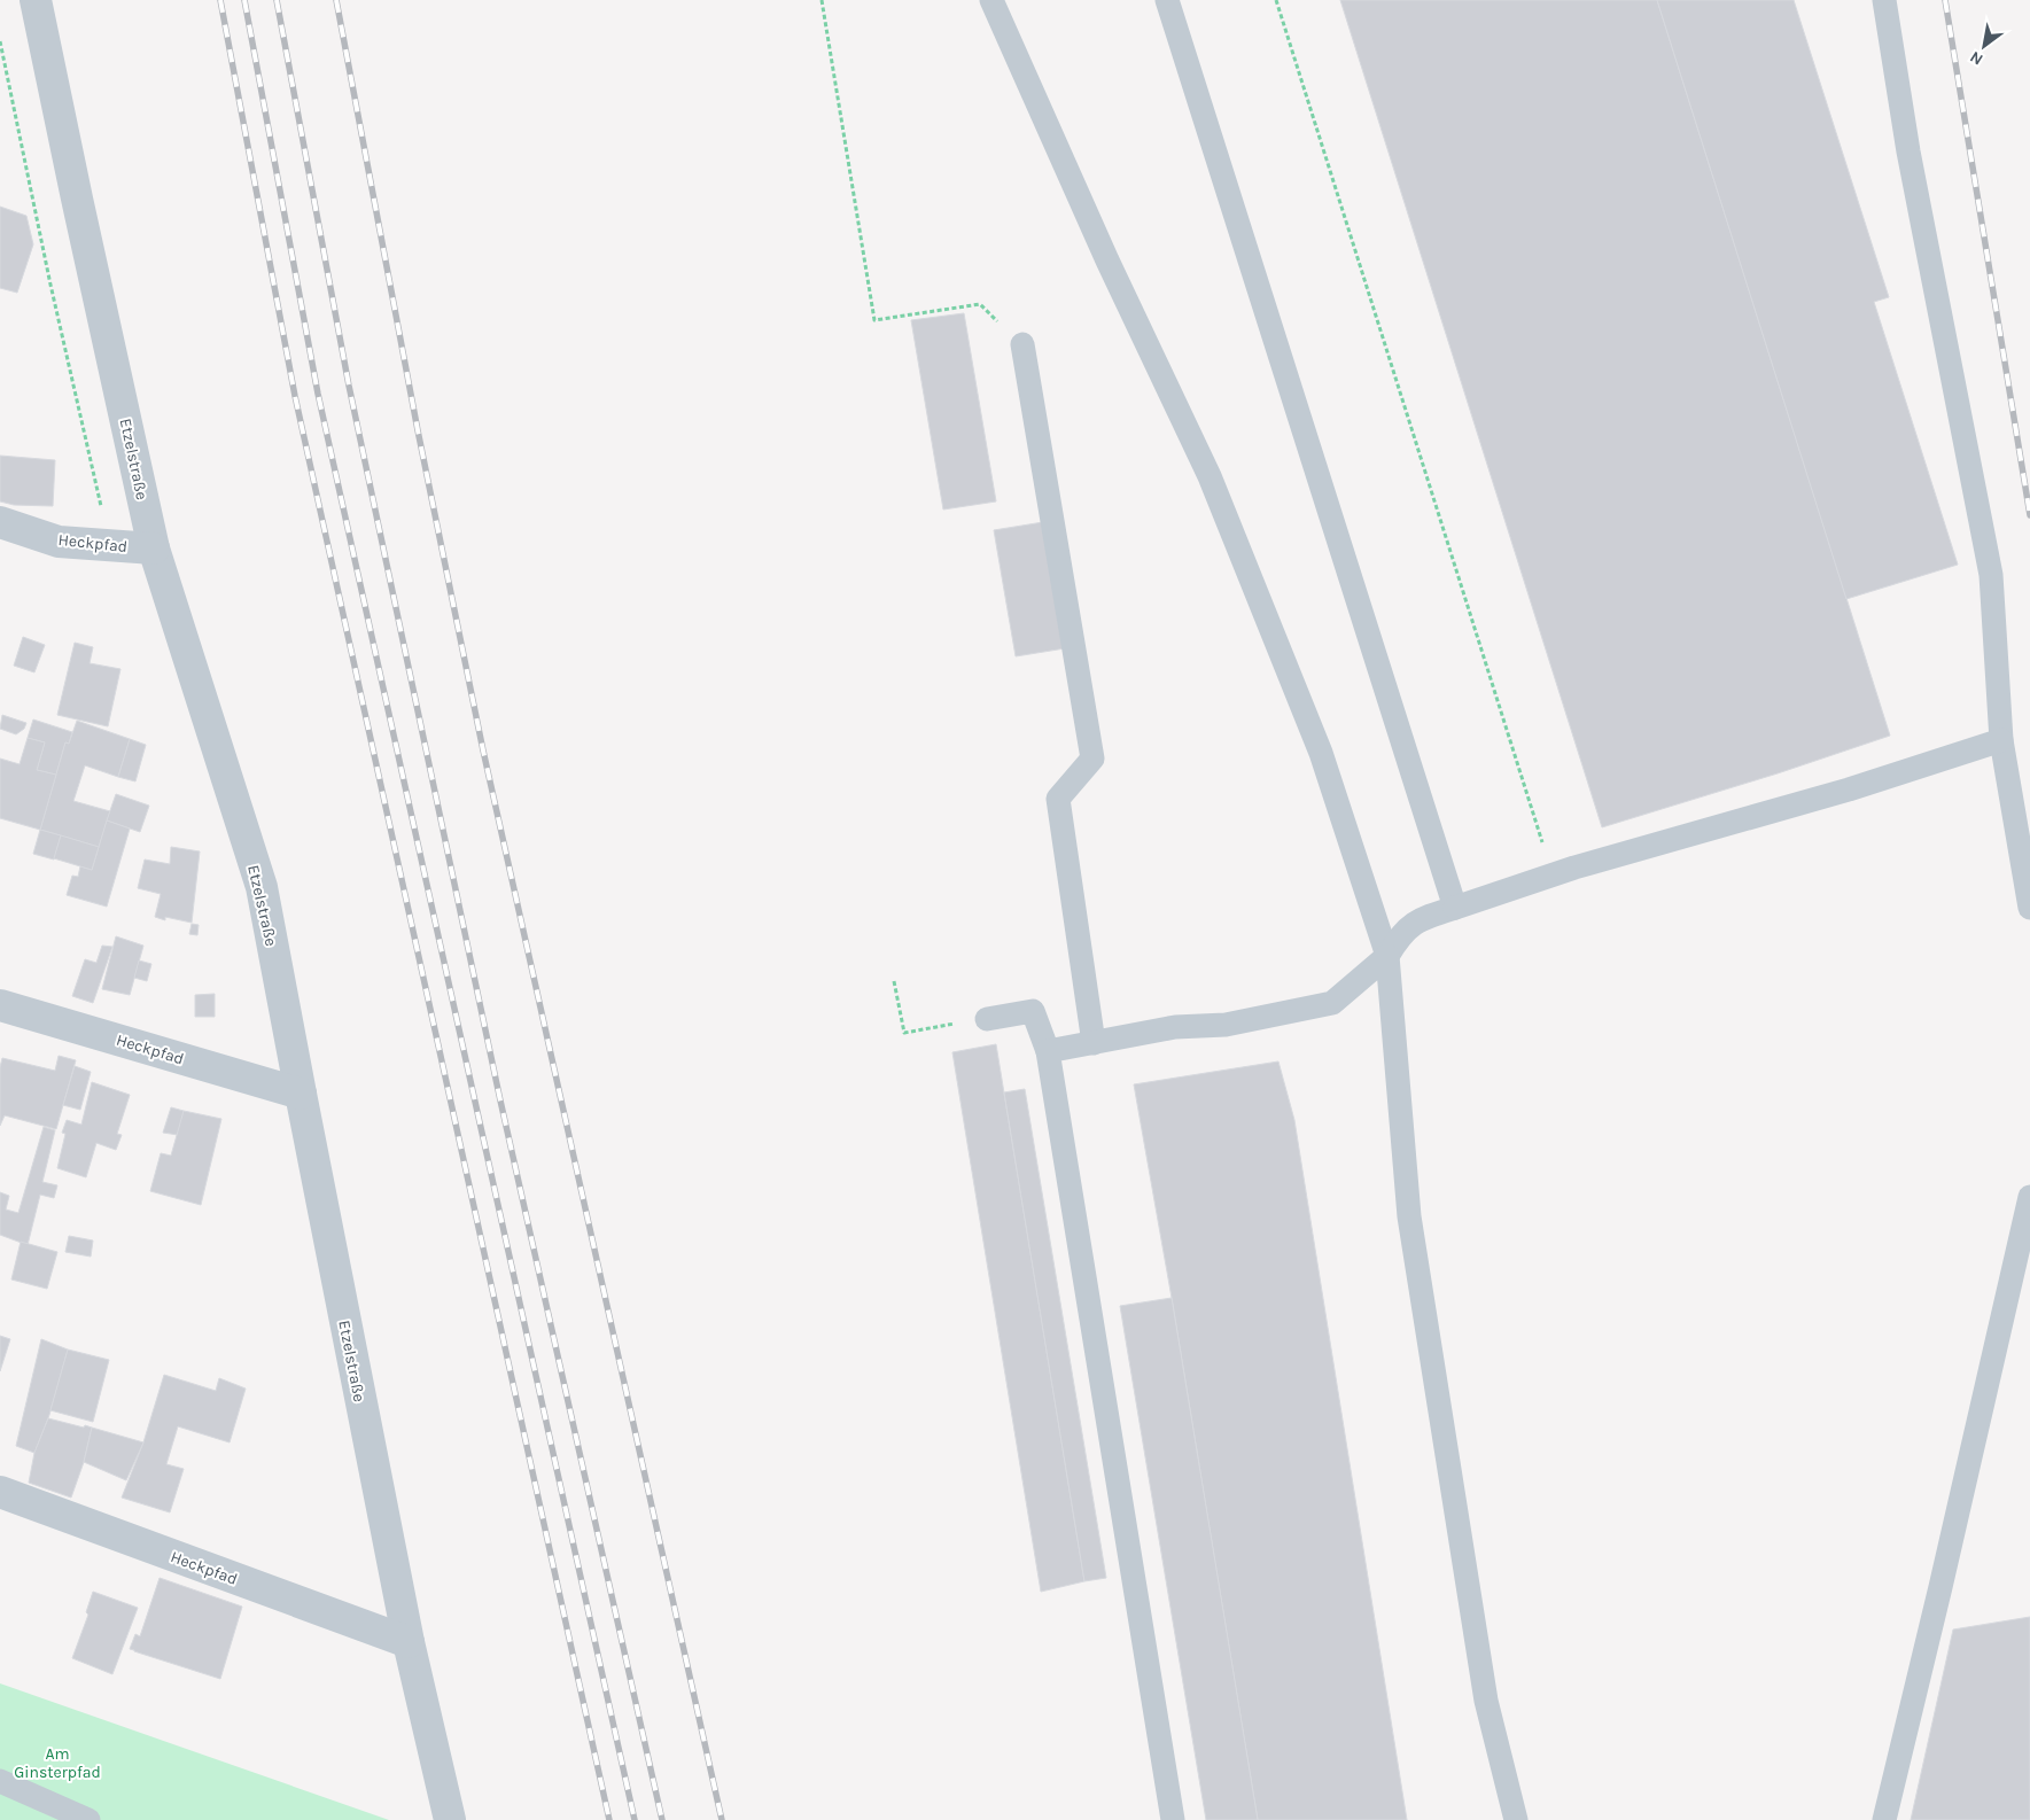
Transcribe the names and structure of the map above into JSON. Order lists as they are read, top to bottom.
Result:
{
  "streets": {
    "street": ["Etzelstraße", "Heckpfad"]
  },
  "crossings": [
    ["Etzelstraße", "Heckpfad"]
  ],
  "parks": ["Am Ginsterpfad"],
  "north": "bottom left"
}
